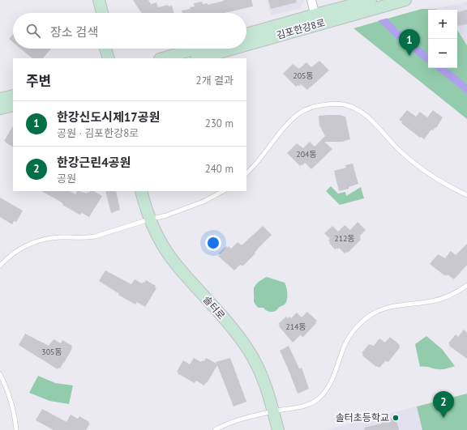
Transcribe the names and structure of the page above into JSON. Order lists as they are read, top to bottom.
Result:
{
  "streets": {
    "street": ["김포한강8로", "솔터로"]
  },
  "places": ["솔터초등학교"],
  "house_numbers": [
    "205동",
    "204동",
    "212동",
    "214동",
    "305동"
  ],
  "page": {
    "map_buttons": ["+", "−"],
    "search": "장소 검색",
    "pins": ["1", "2"],
    "heading": ["주변", "2개 결과"],
    "list": [
      {
        "mark": "1",
        "name": "한강신도시제17공원",
        "note": "공원 · 김포한강8로",
        "value": "230 m"
      },
      {
        "mark": "2",
        "name": "한강근린4공원",
        "note": "공원",
        "value": "240 m"
      }
    ]
  }
}
